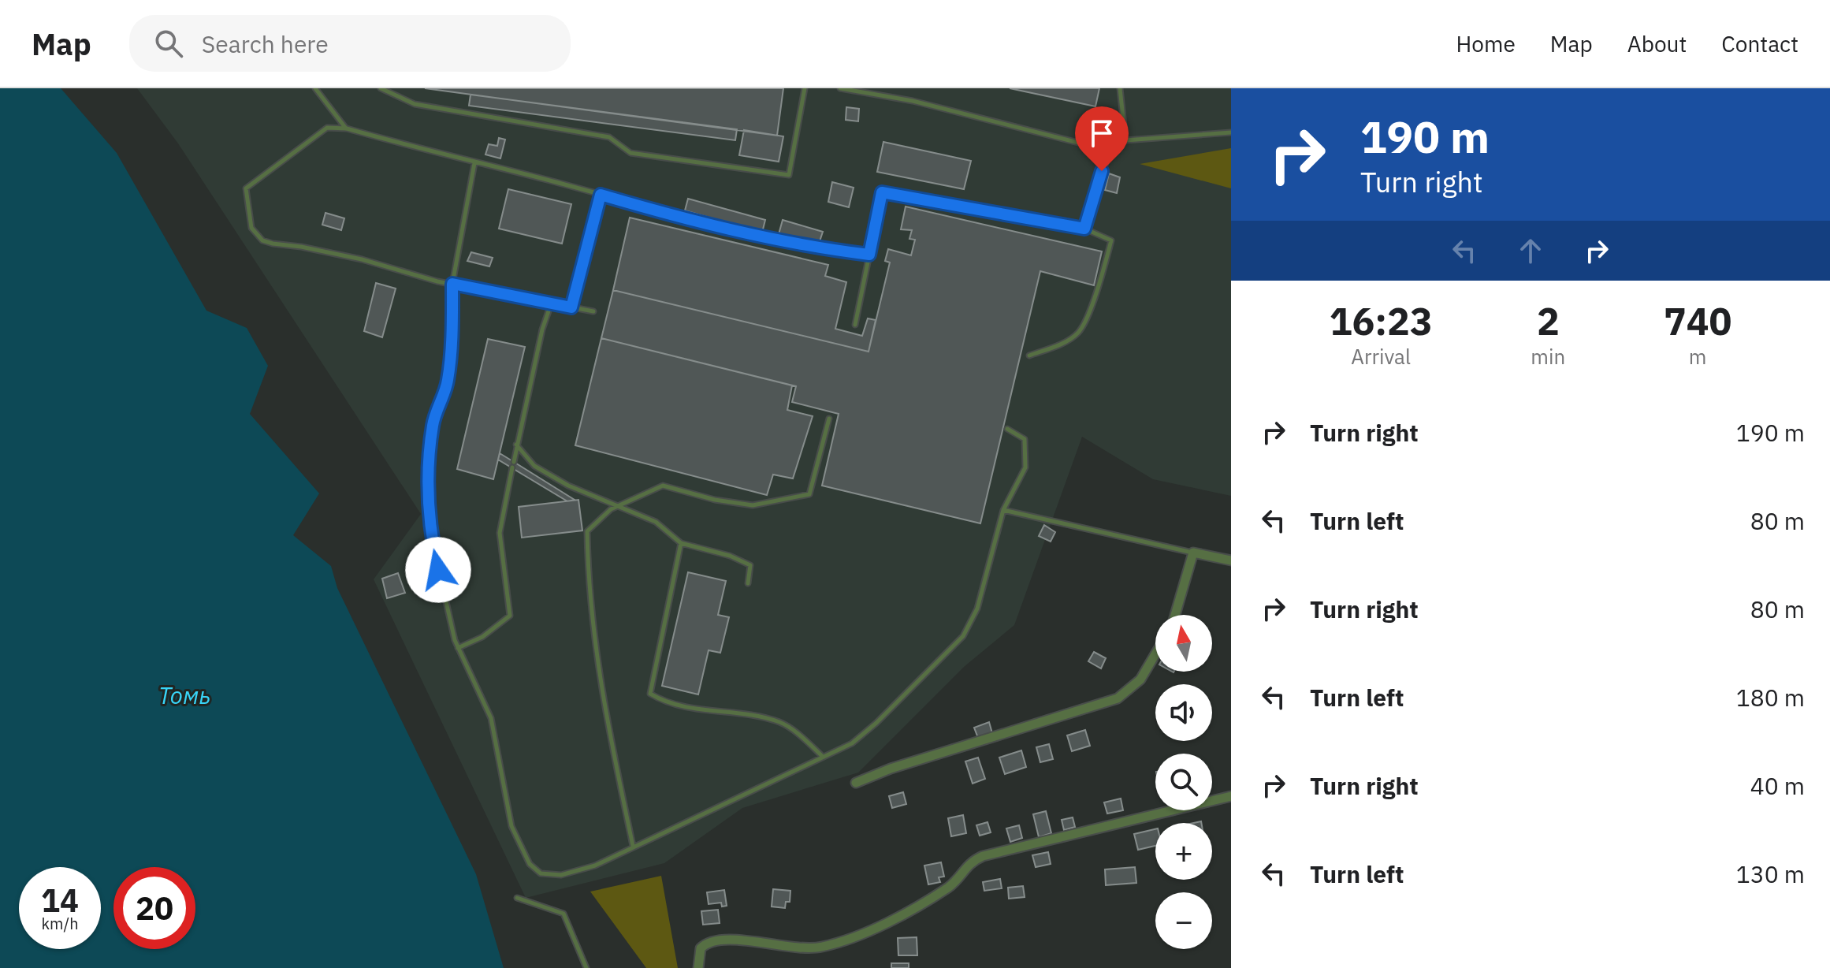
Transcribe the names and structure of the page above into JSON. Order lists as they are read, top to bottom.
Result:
{
  "water": ["Томь"],
  "north": "top",
  "page": {
    "header": "Map",
    "search": "Search here",
    "nav": [
      "Home",
      "Map",
      "About",
      "Contact"
    ],
    "turn": ["190 m", "Turn right"],
    "eta": [
      "16:23",
      "Arrival",
      "2",
      "min",
      "740",
      "m"
    ],
    "list": [
      {
        "name": "Turn right",
        "value": "190 m"
      },
      {
        "name": "Turn left",
        "value": "80 m"
      },
      {
        "name": "Turn right",
        "value": "80 m"
      },
      {
        "name": "Turn left",
        "value": "180 m"
      },
      {
        "name": "Turn right",
        "value": "40 m"
      },
      {
        "name": "Turn left",
        "value": "130 m"
      }
    ],
    "map_buttons": ["+", "−"],
    "speed": "14 km/h",
    "limit": "20"
  }
}
